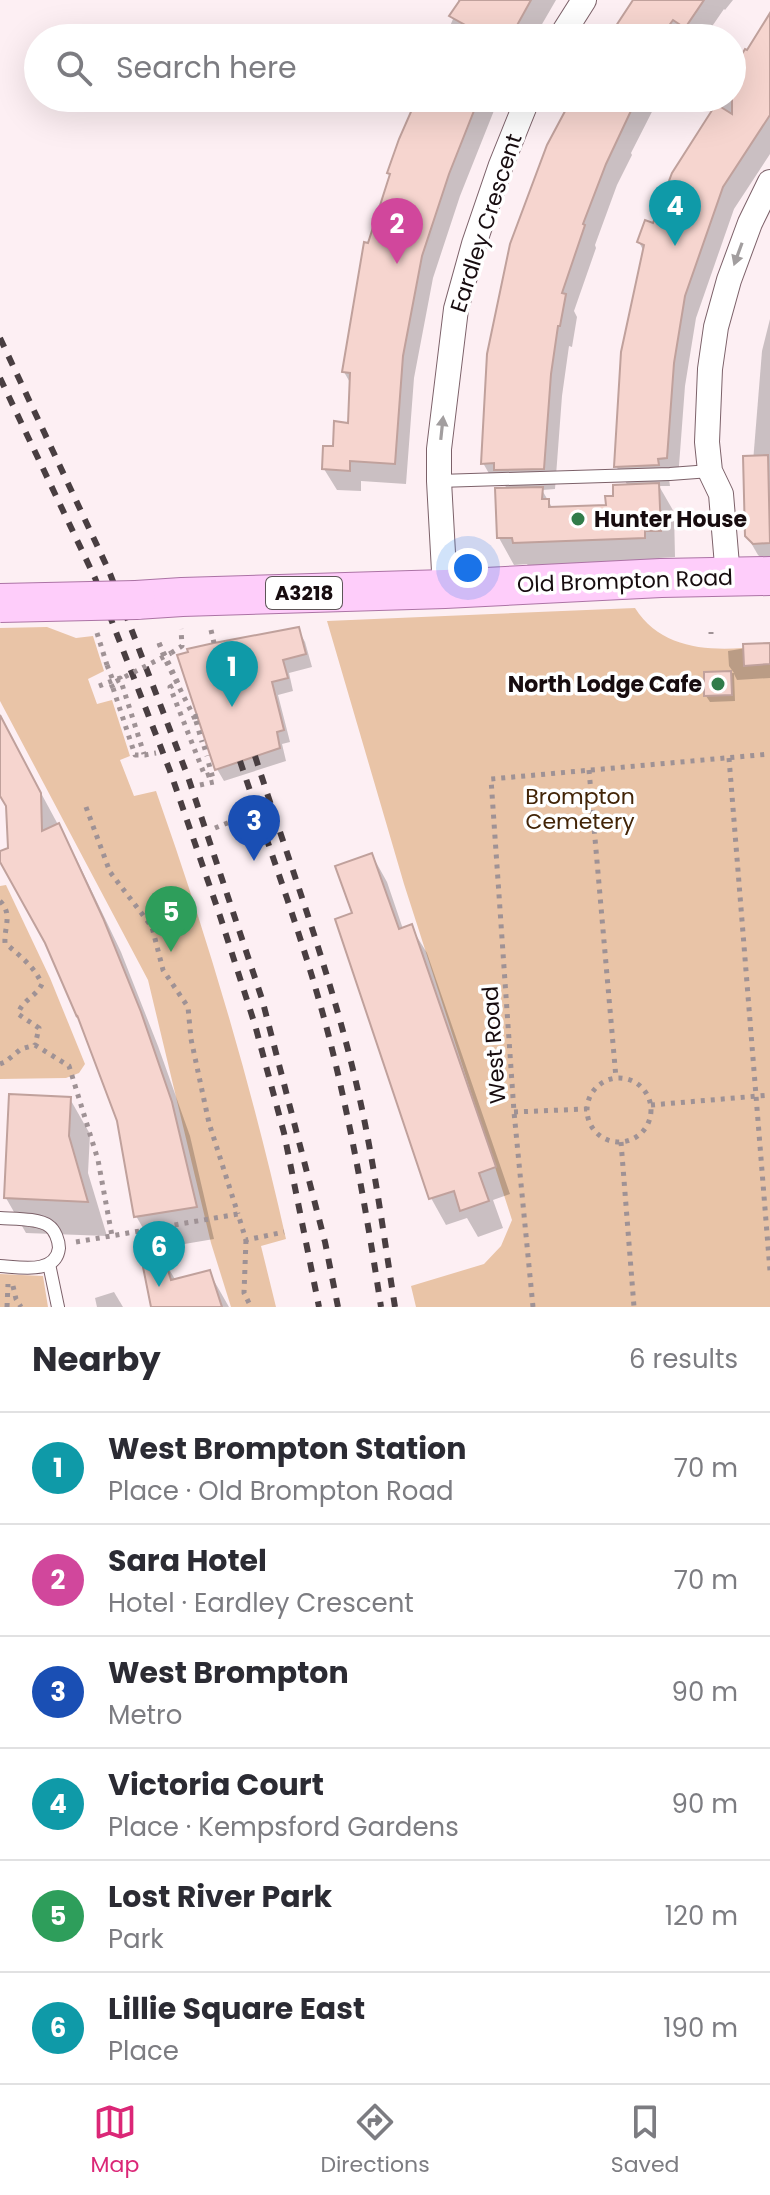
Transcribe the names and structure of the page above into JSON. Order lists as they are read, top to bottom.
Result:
{
  "streets": {
    "main road": ["Old Brompton Road", "A3218"],
    "street": ["Eardley Crescent"],
    "path": ["West Road"]
  },
  "crossings": [
    ["Eardley Crescent", "Old Brompton Road"]
  ],
  "one_way": ["Eardley Crescent"],
  "parks": ["Brompton Cemetery"],
  "places": ["Hunter House", "North Lodge Cafe"],
  "page": {
    "search": "Search here",
    "pins": [
      "4",
      "2",
      "1",
      "3",
      "5",
      "6"
    ],
    "heading": ["Nearby", "6 results"],
    "list": [
      {
        "mark": "1",
        "name": "West Brompton Station",
        "note": "Place · Old Brompton Road",
        "value": "70 m"
      },
      {
        "mark": "2",
        "name": "Sara Hotel",
        "note": "Hotel · Eardley Crescent",
        "value": "70 m"
      },
      {
        "mark": "3",
        "name": "West Brompton",
        "note": "Metro",
        "value": "90 m"
      },
      {
        "mark": "4",
        "name": "Victoria Court",
        "note": "Place · Kempsford Gardens",
        "value": "90 m"
      },
      {
        "mark": "5",
        "name": "Lost River Park",
        "note": "Park",
        "value": "120 m"
      },
      {
        "mark": "6",
        "name": "Lillie Square East",
        "note": "Place",
        "value": "190 m"
      }
    ],
    "nav": ["Map", "Directions", "Saved"]
  }
}
